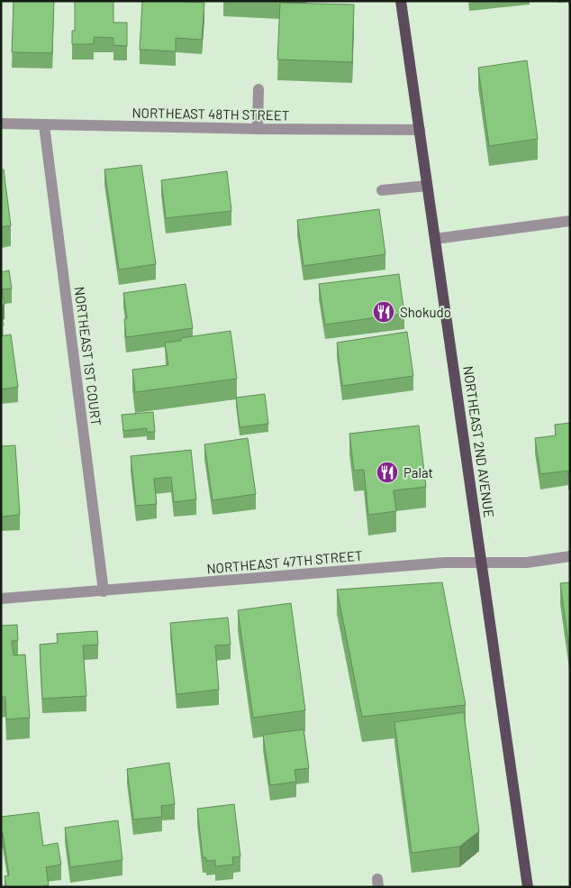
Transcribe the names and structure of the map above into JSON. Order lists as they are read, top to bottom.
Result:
{
  "streets": {
    "main road": ["NORTHEAST 2ND AVENUE"],
    "street": ["NORTHEAST 48TH STREET", "NORTHEAST 1ST COURT", "NORTHEAST 47TH STREET"]
  },
  "crossings": [
    ["NORTHEAST 48TH STREET", "NORTHEAST 1ST COURT"],
    ["NORTHEAST 48TH STREET", "NORTHEAST 2ND AVENUE"],
    ["NORTHEAST 1ST COURT", "NORTHEAST 47TH STREET"],
    ["NORTHEAST 2ND AVENUE", "NORTHEAST 47TH STREET"]
  ],
  "places": {
    "restaurant": ["Shokudo", "Palat"]
  }
}
